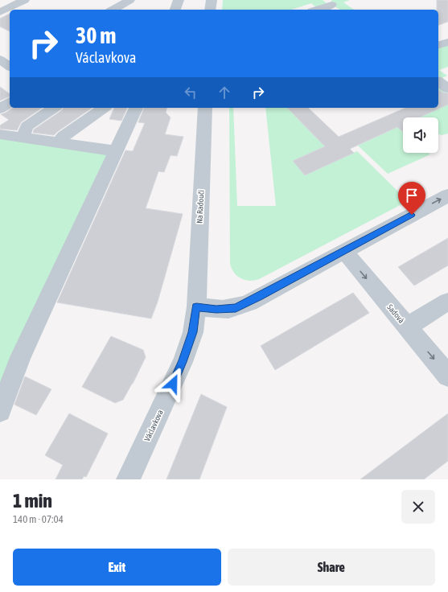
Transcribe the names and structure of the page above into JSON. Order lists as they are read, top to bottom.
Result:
{
  "streets": {
    "street": ["Na Radouči", "Sadová", "Václavkova"]
  },
  "crossings": [
    ["Na Radouči", "Václavkova"]
  ],
  "one_way": ["Sadová"],
  "page": {
    "turn": ["30 m", "Václavkova"],
    "heading": ["1 min", "140 m · 07:04"],
    "buttons": ["Exit", "Share"]
  }
}
